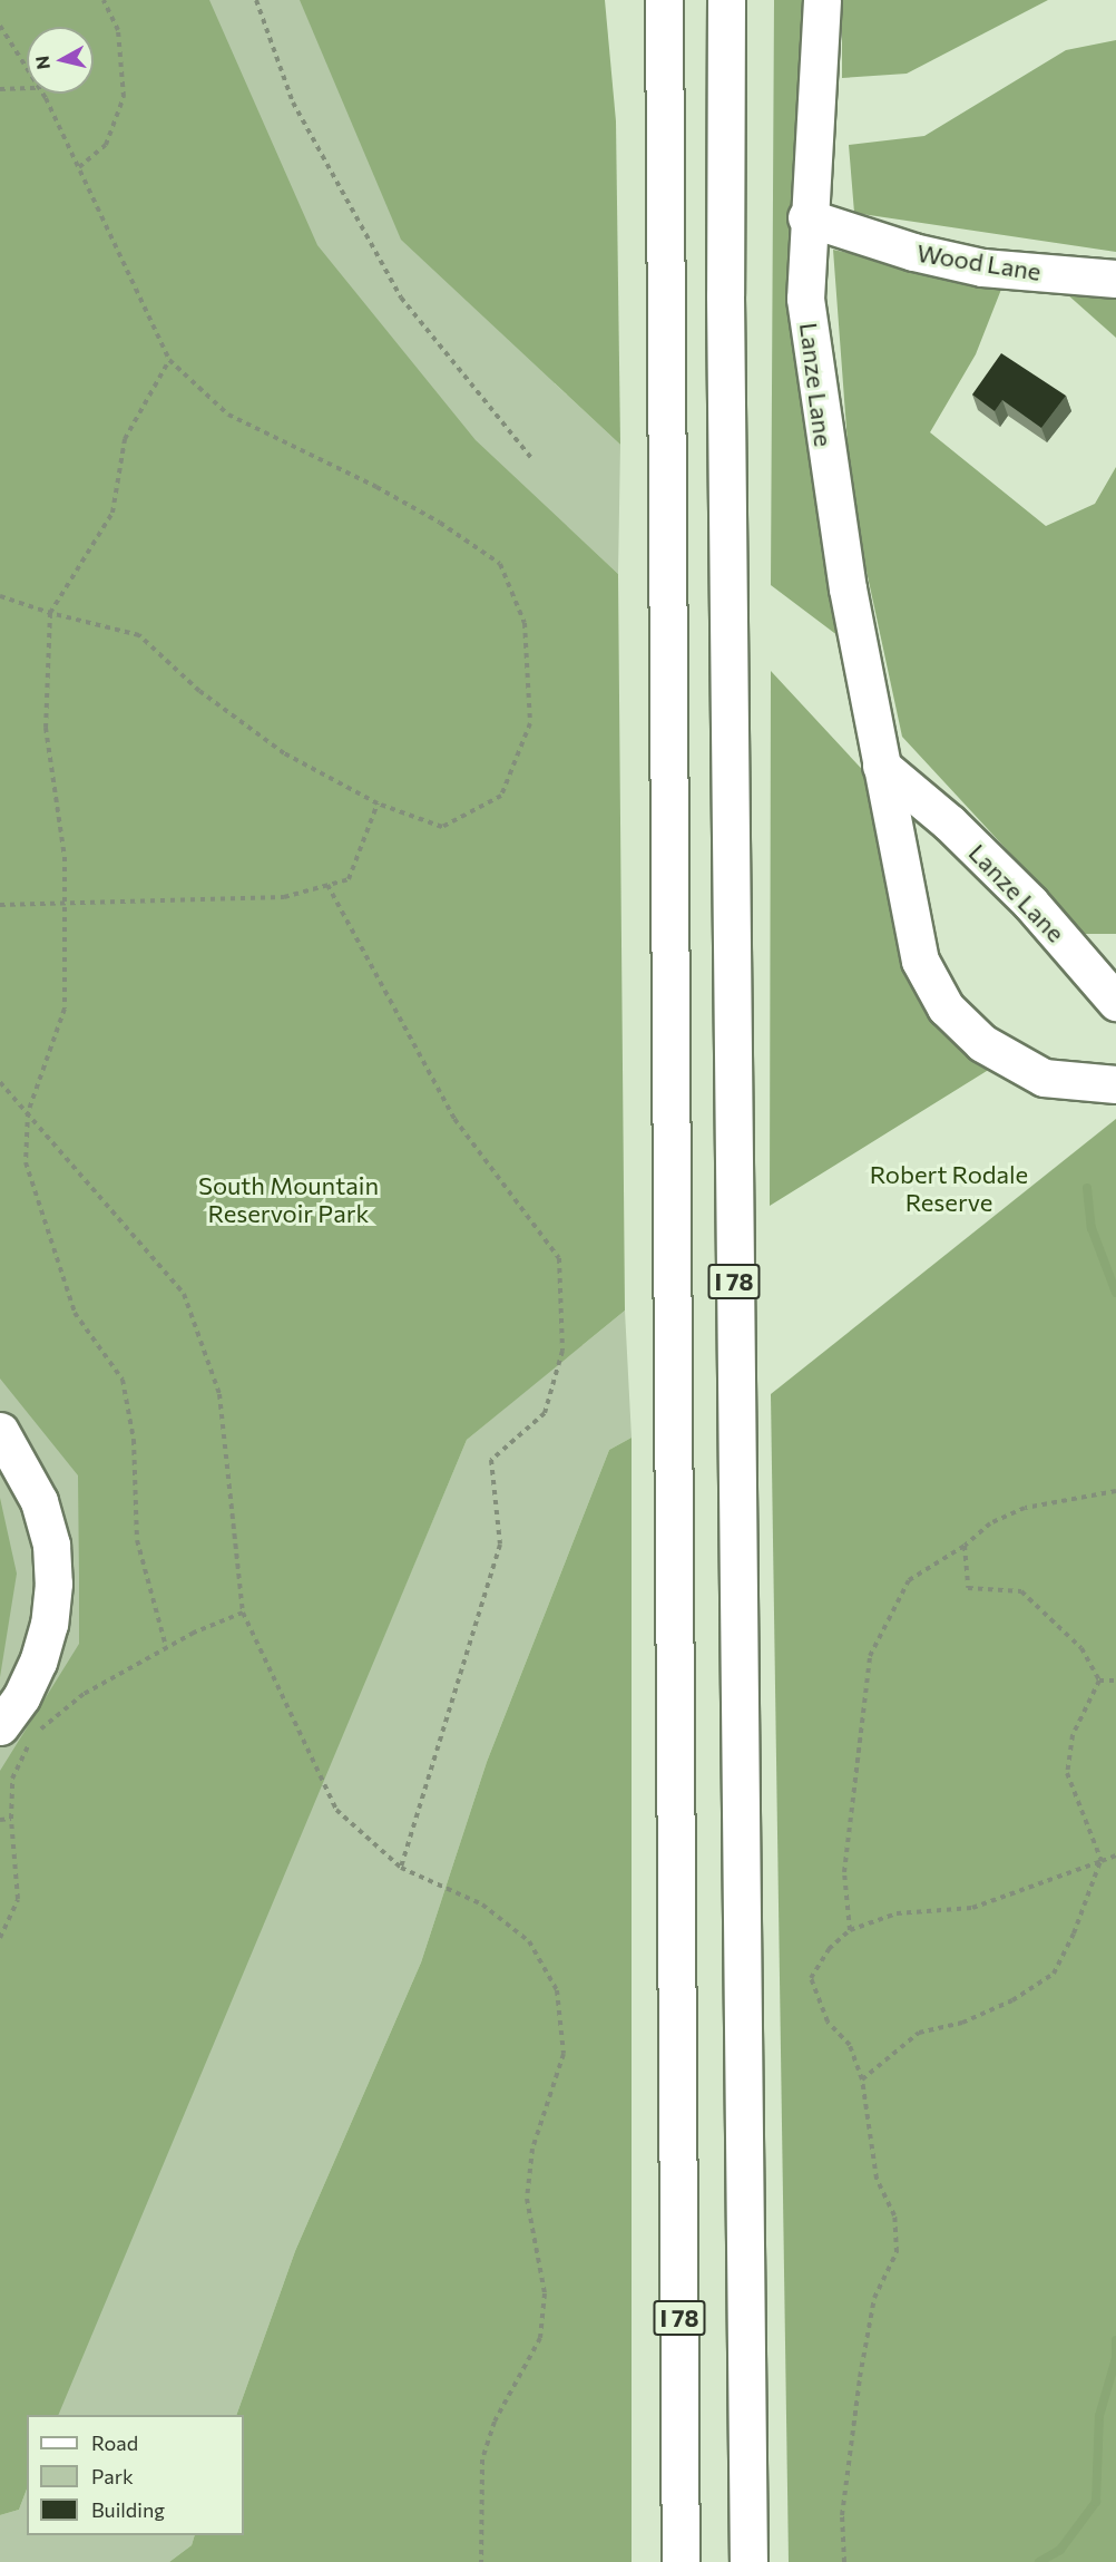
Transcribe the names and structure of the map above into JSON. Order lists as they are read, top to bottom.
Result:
{
  "streets": {
    "main road": ["Wood Lane", "Lanze Lane", "I 78"]
  },
  "crossings": [
    ["Wood Lane", "Lanze Lane"]
  ],
  "parks": ["Robert Rodale Reserve", "South Mountain Reservoir Park"],
  "legend": ["Road", "Park", "Building"],
  "north": "left"
}
